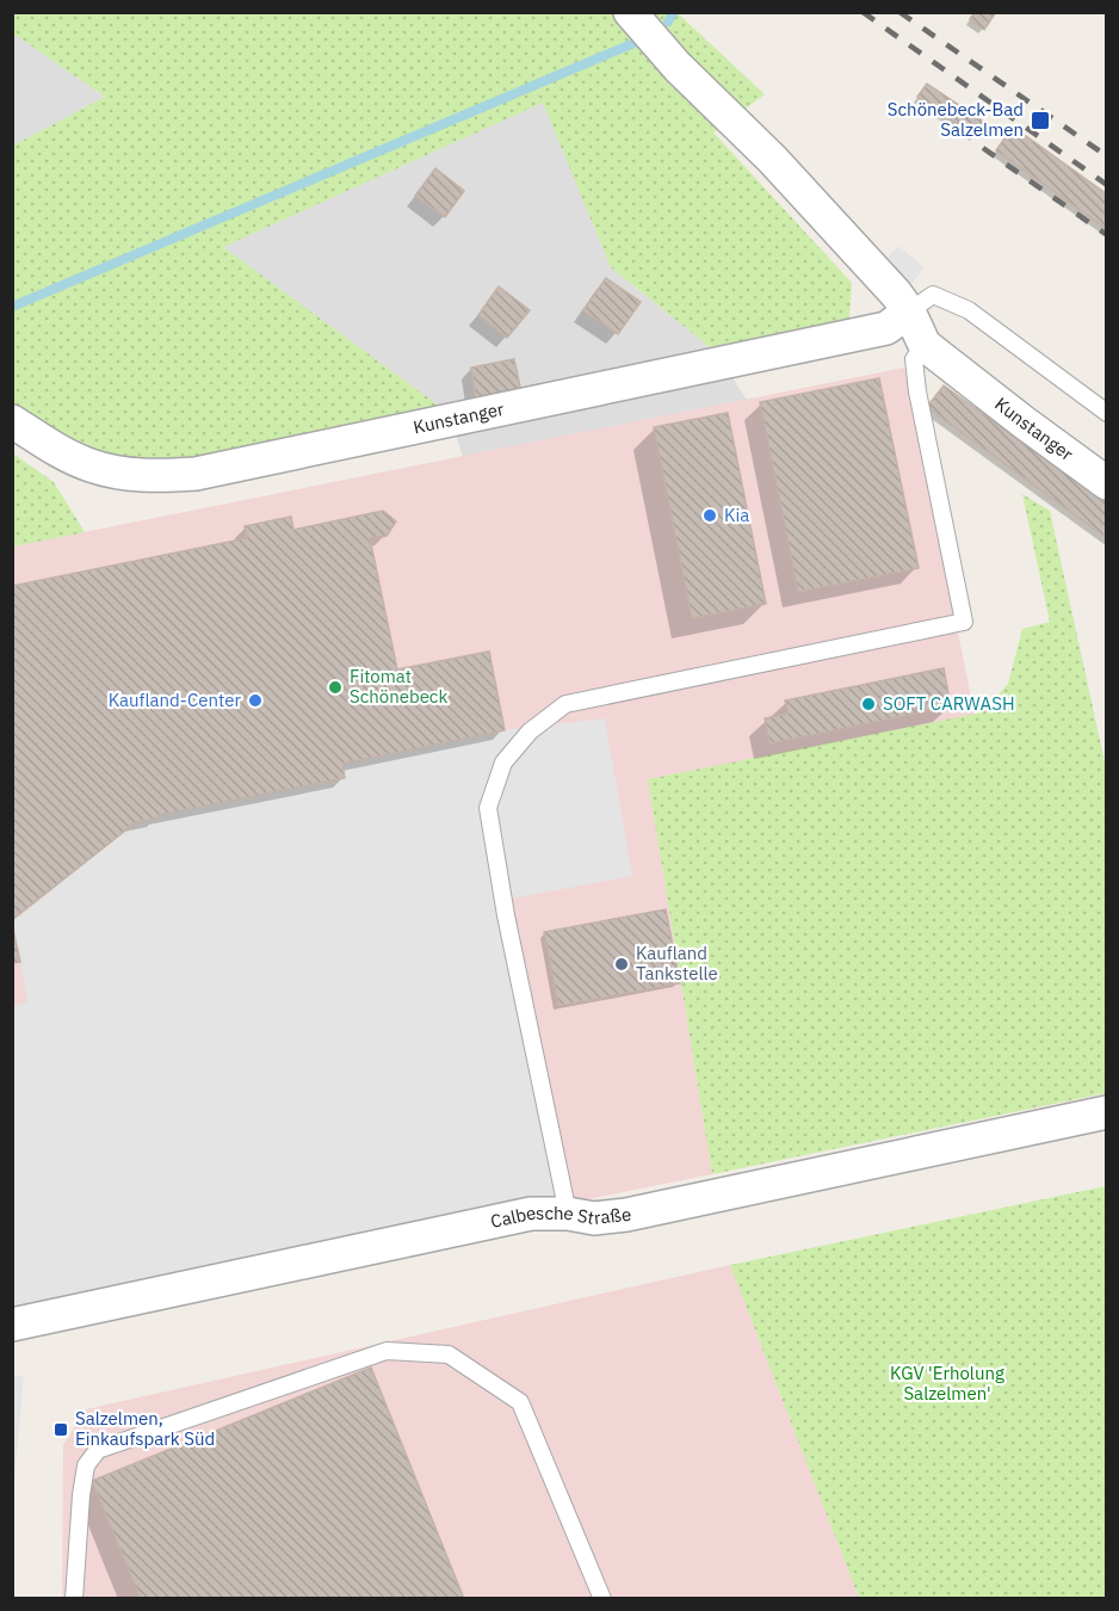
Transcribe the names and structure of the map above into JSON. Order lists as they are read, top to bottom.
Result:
{
  "streets": {
    "street": ["Kunstanger", "Calbesche Straße"]
  },
  "parks": ["KGV 'Erholung Salzelmen'"],
  "places": {
    "transit": ["Schönebeck-Bad Salzelmen", "Salzelmen, Einkaufspark Süd"],
    "other": [
      "Kia",
      "Fitomat Schönebeck",
      "Kaufland-Center",
      "SOFT CARWASH",
      "Kaufland Tankstelle"
    ]
  }
}
